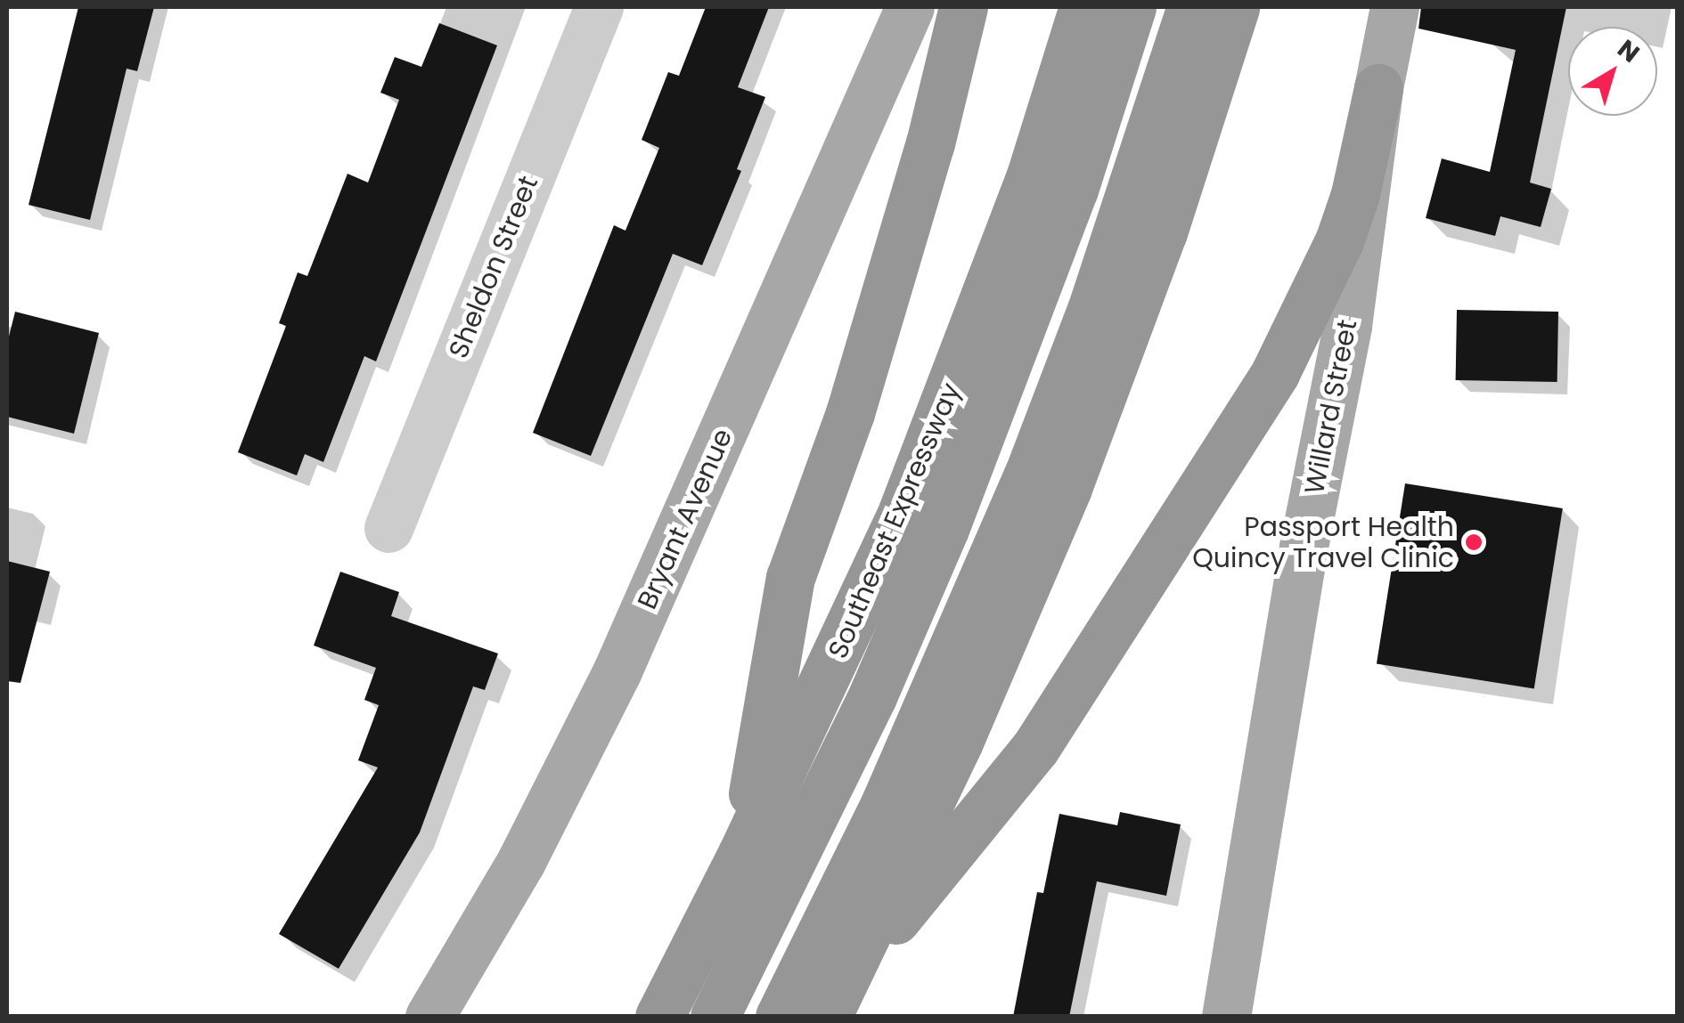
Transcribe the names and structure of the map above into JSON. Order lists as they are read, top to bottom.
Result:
{
  "streets": {
    "highway": ["Southeast Expressway"],
    "main road": ["Willard Street", "Bryant Avenue"],
    "street": ["Sheldon Street"]
  },
  "places": ["Passport Health Quincy Travel Clinic"],
  "north": "top right"
}
